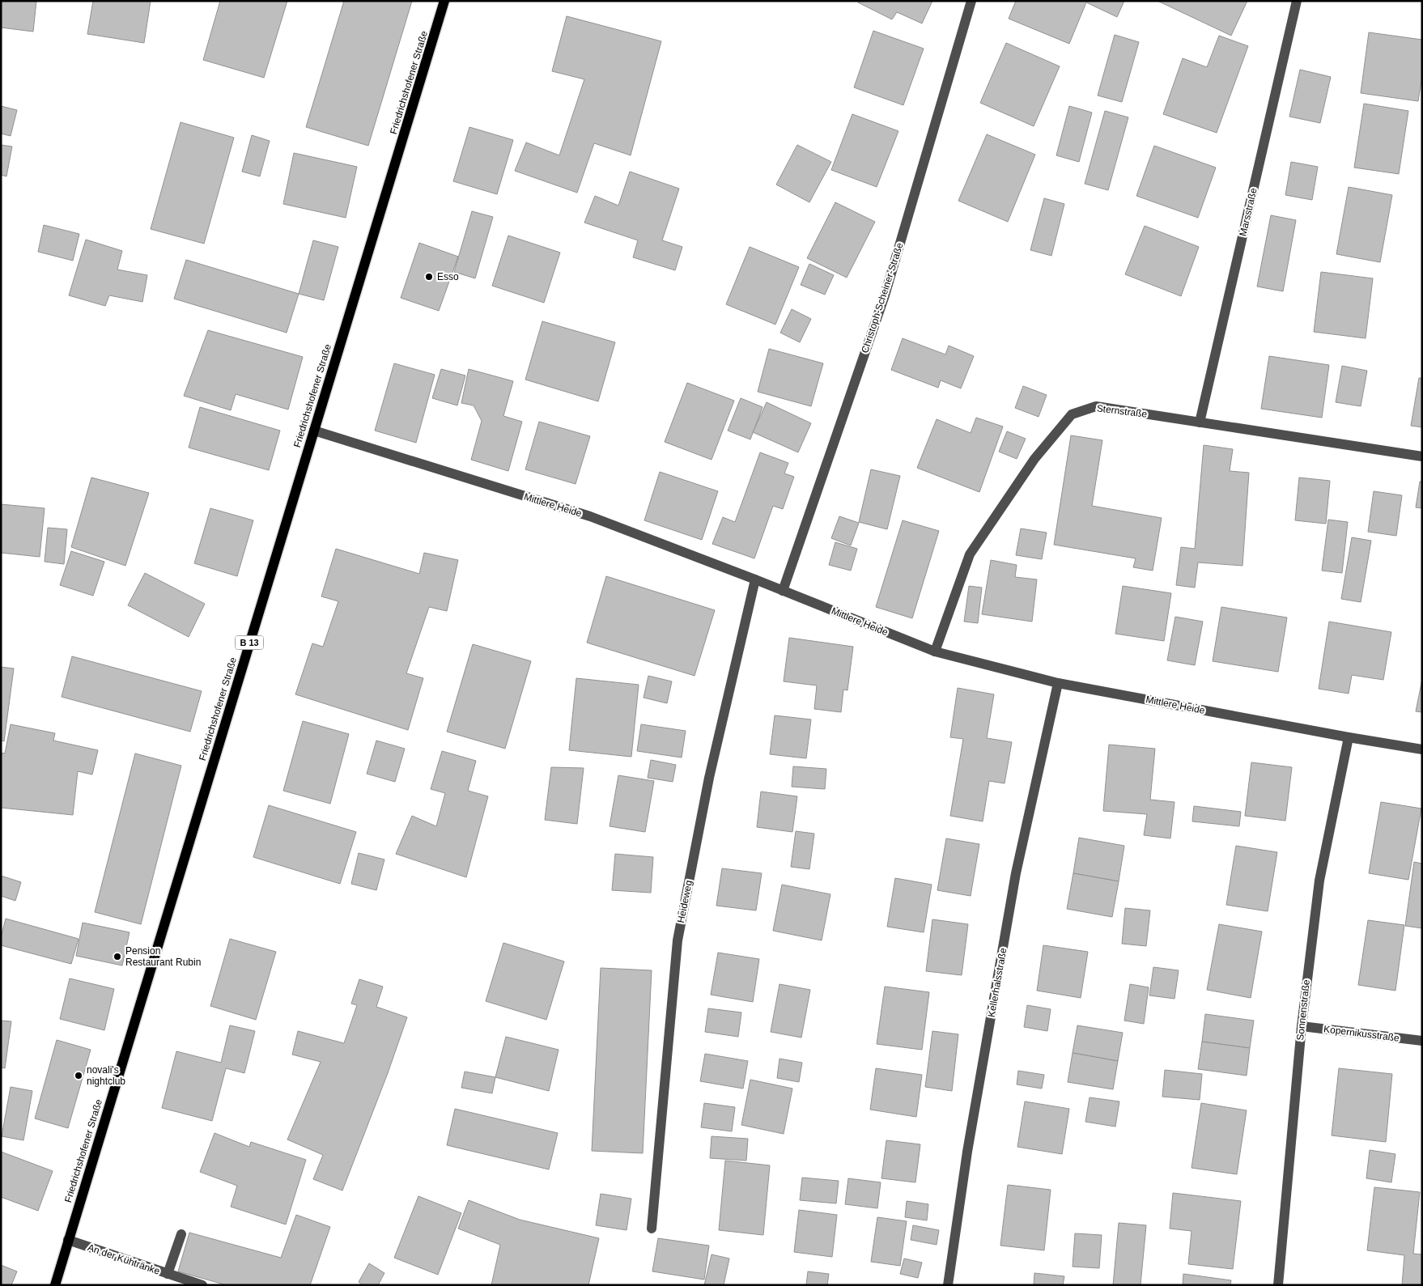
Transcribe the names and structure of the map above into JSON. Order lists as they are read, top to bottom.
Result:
{
  "streets": {
    "main road": ["Friedrichshofener Straße", "B 13"],
    "street": [
      "Marsstraße",
      "Christoph-Scheiner-Straße",
      "Sternstraße",
      "Mittlere Heide",
      "Heideweg",
      "Kellerhalsstraße",
      "Sonnenstraße",
      "Kopernikusstraße",
      "An der Kühtränke"
    ]
  },
  "crossings": [
    ["Friedrichshofener Straße", "Mittlere Heide"],
    ["Friedrichshofener Straße", "An der Kühtränke"],
    ["Marsstraße", "Sternstraße"],
    ["Christoph-Scheiner-Straße", "Mittlere Heide"],
    ["Sternstraße", "Mittlere Heide"],
    ["Mittlere Heide", "Heideweg"],
    ["Mittlere Heide", "Kellerhalsstraße"],
    ["Mittlere Heide", "Sonnenstraße"],
    ["Sonnenstraße", "Kopernikusstraße"]
  ],
  "places": ["Esso", "Pension Restaurant Rubin", "novali's nightclub"]
}
